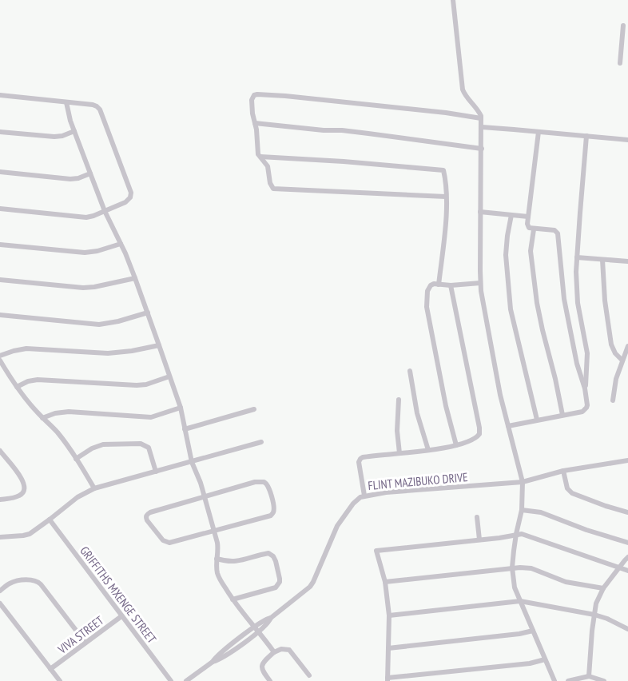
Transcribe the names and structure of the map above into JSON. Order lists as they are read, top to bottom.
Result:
{
  "streets": {
    "street": ["FLINT MAZIBUKO DRIVE", "GRIFFITHS MXENGE STREET", "VIVA STREET"]
  },
  "crossings": [
    ["GRIFFITHS MXENGE STREET", "VIVA STREET"]
  ]
}
